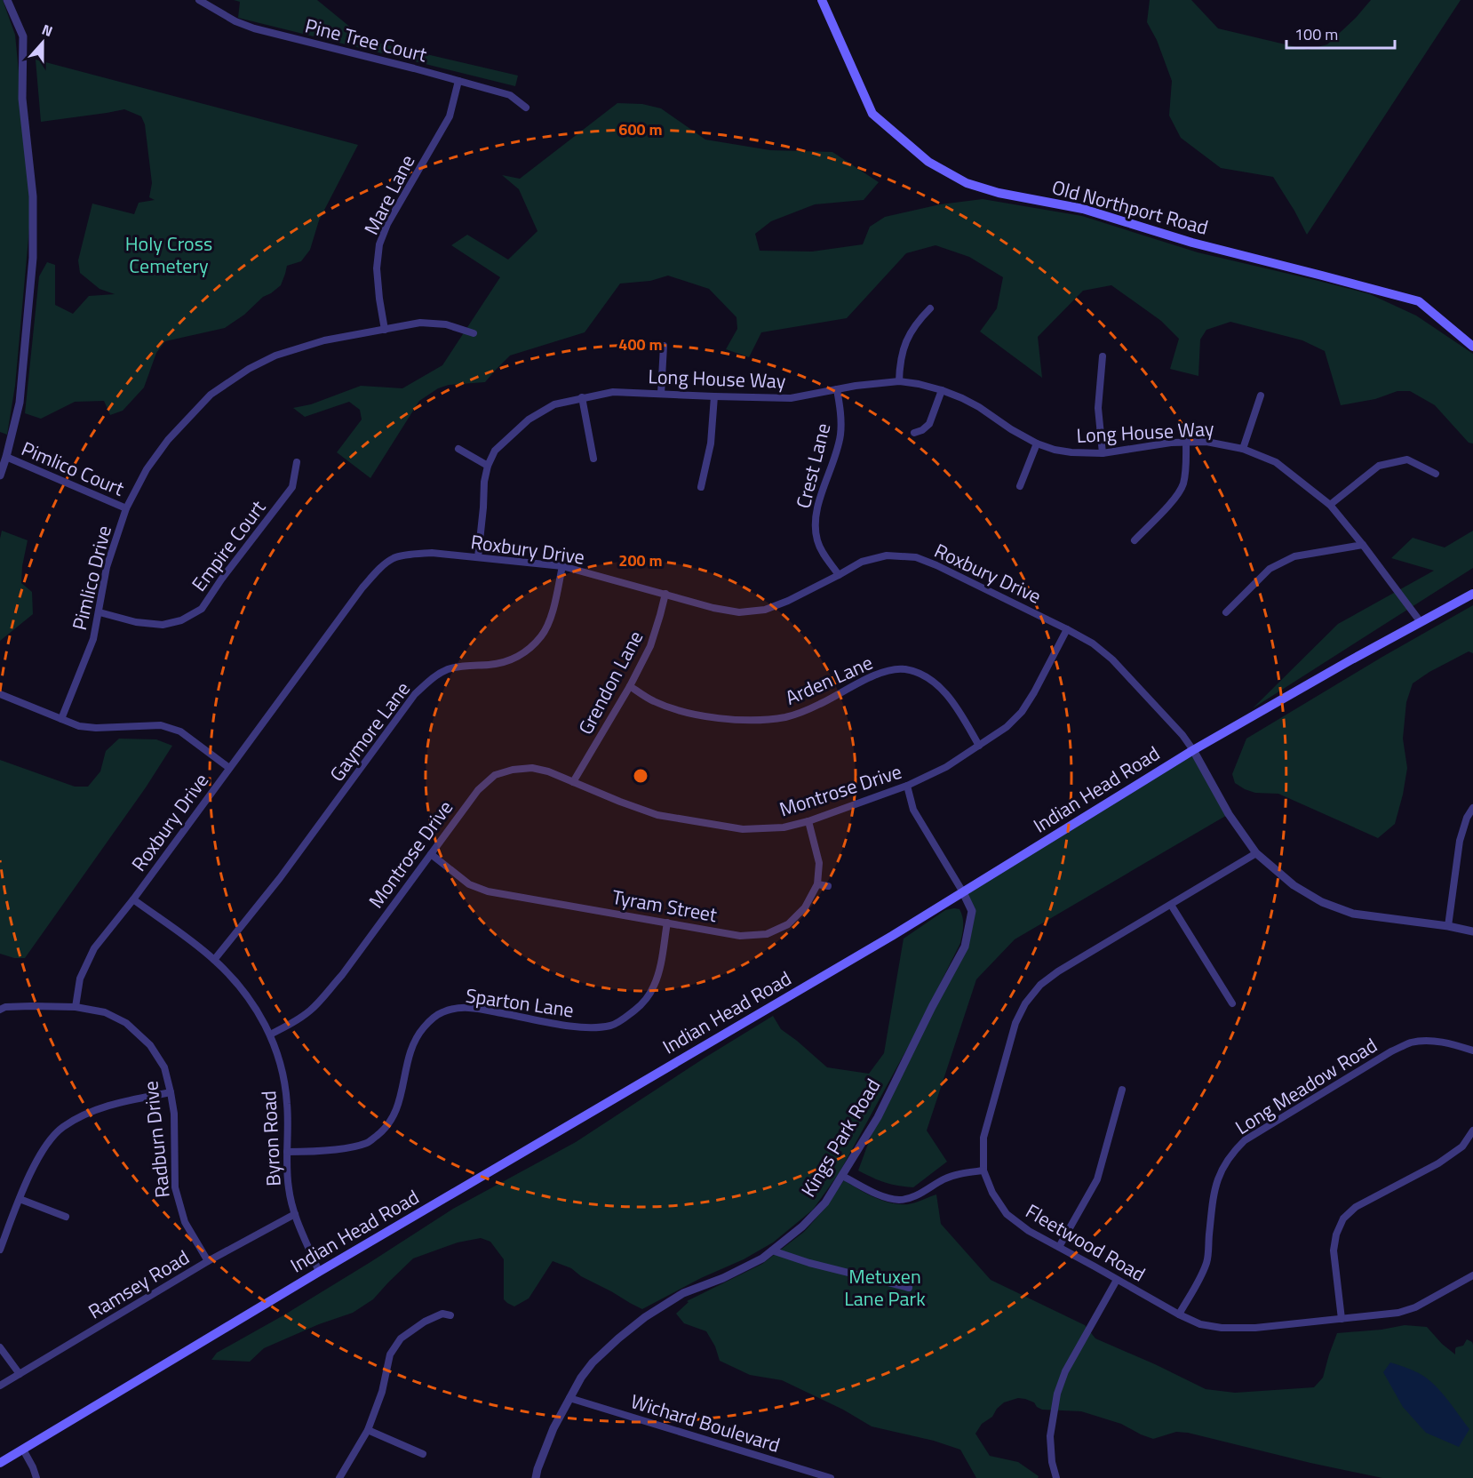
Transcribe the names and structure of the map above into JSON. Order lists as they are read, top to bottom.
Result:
{
  "streets": {
    "main road": ["Old Northport Road", "Indian Head Road"],
    "street": [
      "Pine Tree Court",
      "Mare Lane",
      "Long House Way",
      "Crest Lane",
      "Pimlico Court",
      "Empire Court",
      "Roxbury Drive",
      "Pimlico Drive",
      "Arden Lane",
      "Grendon Lane",
      "Gaymore Lane",
      "Montrose Drive",
      "Tyram Street",
      "Sparton Lane",
      "Long Meadow Road",
      "Kings Park Road",
      "Byron Road",
      "Radburn Drive",
      "Fleetwood Road",
      "Ramsey Road",
      "Wichard Boulevard"
    ]
  },
  "crossings": [
    ["Pine Tree Court", "Mare Lane"],
    ["Mare Lane", "Pimlico Drive"],
    ["Long House Way", "Crest Lane"],
    ["Long House Way", "Indian Head Road"],
    ["Crest Lane", "Roxbury Drive"],
    ["Pimlico Court", "Pimlico Drive"],
    ["Empire Court", "Pimlico Drive"],
    ["Roxbury Drive", "Grendon Lane"],
    ["Roxbury Drive", "Gaymore Lane"],
    ["Roxbury Drive", "Indian Head Road"],
    ["Roxbury Drive", "Montrose Drive"],
    ["Roxbury Drive", "Byron Road"],
    ["Roxbury Drive", "Radburn Drive"],
    ["Arden Lane", "Grendon Lane"],
    ["Arden Lane", "Montrose Drive"],
    ["Grendon Lane", "Montrose Drive"],
    ["Gaymore Lane", "Byron Road"],
    ["Indian Head Road", "Kings Park Road"],
    ["Indian Head Road", "Byron Road"],
    ["Montrose Drive", "Tyram Street"],
    ["Montrose Drive", "Byron Road"],
    ["Tyram Street", "Sparton Lane"],
    ["Sparton Lane", "Byron Road"],
    ["Long Meadow Road", "Fleetwood Road"],
    ["Kings Park Road", "Wichard Boulevard"],
    ["Byron Road", "Ramsey Road"],
    ["Radburn Drive", "Ramsey Road"]
  ],
  "parks": ["Holy Cross Cemetery", "Metuxen Lane Park"],
  "scale_bar": "100 m",
  "north": "top",
  "rings": ["600 m", "400 m", "200 m"]
}
